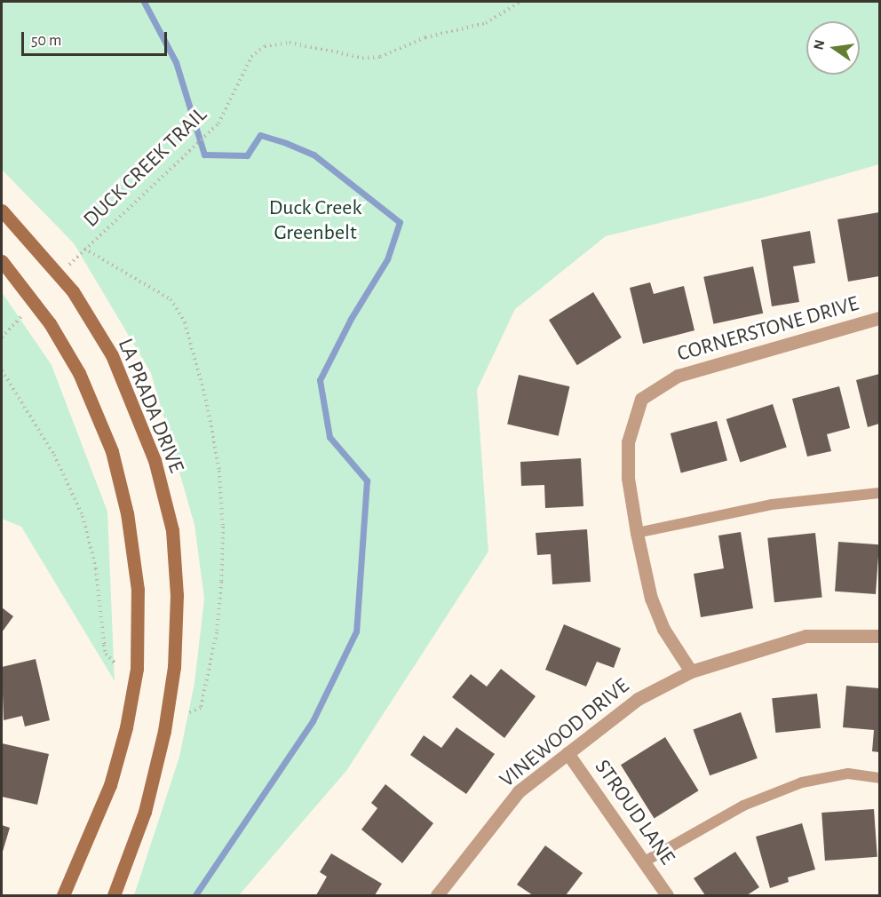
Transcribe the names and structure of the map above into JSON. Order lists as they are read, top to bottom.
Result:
{
  "streets": {
    "main road": ["LA PRADA DRIVE"],
    "street": ["CORNERSTONE DRIVE", "VINEWOOD DRIVE", "STROUD LANE"],
    "path": ["DUCK CREEK TRAIL"]
  },
  "crossings": [
    ["CORNERSTONE DRIVE", "VINEWOOD DRIVE"],
    ["VINEWOOD DRIVE", "STROUD LANE"]
  ],
  "parks": ["Duck Creek Greenbelt"],
  "scale_bar": "50 m",
  "north": "left"
}
